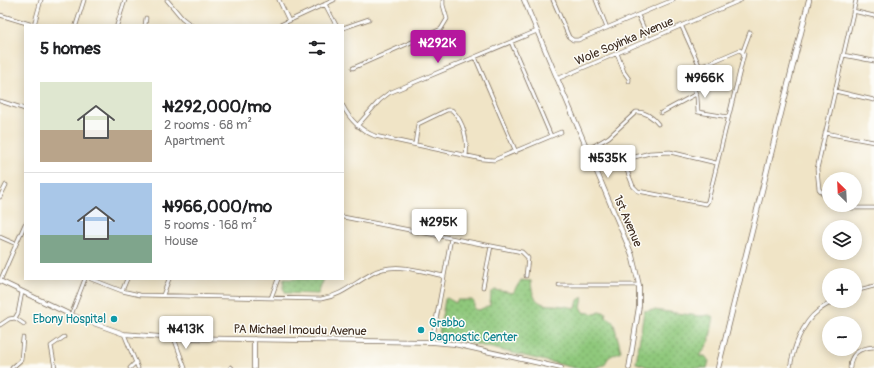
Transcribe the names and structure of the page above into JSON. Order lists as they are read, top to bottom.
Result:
{
  "streets": {
    "street": ["Wole Soyinka Avenue", "1st Avenue", "PA Michael Imoudu Avenue"]
  },
  "crossings": [
    ["Wole Soyinka Avenue", "1st Avenue"]
  ],
  "places": ["Ebony Hospital", "Grabbo Dagnostic Center"],
  "north": "top left",
  "page": {
    "heading": "5 homes",
    "price": [
      "₦292K",
      "₦966K",
      "₦535K",
      "₦295K",
      "₦413K"
    ],
    "list": [
      {
        "name": "₦292,000/mo",
        "note": "2 rooms · 68 m² · Apartment"
      },
      {
        "name": "₦966,000/mo",
        "note": "5 rooms · 168 m² · House"
      }
    ],
    "map_buttons": ["+", "−"]
  }
}
